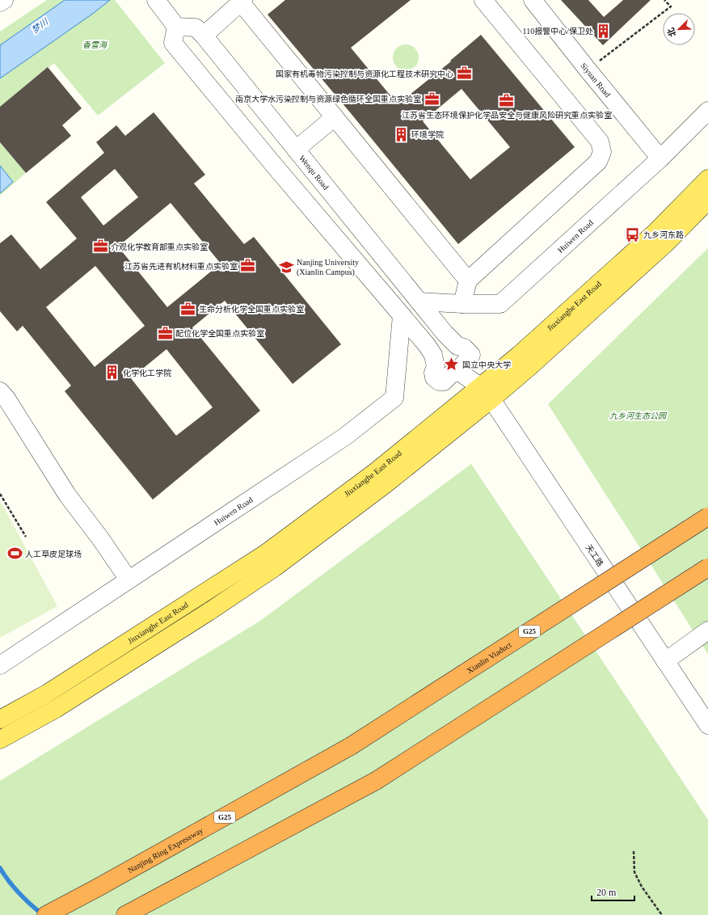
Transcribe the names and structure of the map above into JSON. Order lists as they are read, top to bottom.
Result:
{
  "streets": {
    "highway": ["G25", "Xianlin Viaduct", "Nanjing Ring Expressway"],
    "main road": ["Jiuxianghe East Road"],
    "street": [
      "Siyuan Road",
      "Wenqu Road",
      "Huiwen Road",
      "天工路"
    ]
  },
  "crossings": [
    ["Siyuan Road", "Huiwen Road"],
    ["Wenqu Road", "Huiwen Road"],
    ["Jiuxianghe East Road", "天工路"],
    ["Xianlin Viaduct", "Nanjing Ring Expressway"]
  ],
  "water": ["梦川"],
  "parks": ["香雪海", "九乡河生态公园"],
  "places": {
    "building": ["110报警中心/保卫处", "环境学院", "化学化工学院"],
    "office": [
      "国家有机毒物污染控制与资源化工程技术研究中心",
      "南京大学水污染控制与资源绿色循环全国重点实验室",
      "江苏省生态环境保护化学品安全与健康风险研究重点实验室",
      "介观化学教育部重点实验室",
      "江苏省先进有机材料重点实验室",
      "生命分析化学全国重点实验室",
      "配位化学全国重点实验室"
    ],
    "bus stop": ["九乡河东路"],
    "school or university": ["Nanjing University (Xianlin Campus)"],
    "place": ["国立中央大学"],
    "sports": ["人工草皮足球场"]
  },
  "scale_bar": "20 m",
  "north": "bottom left"
}
